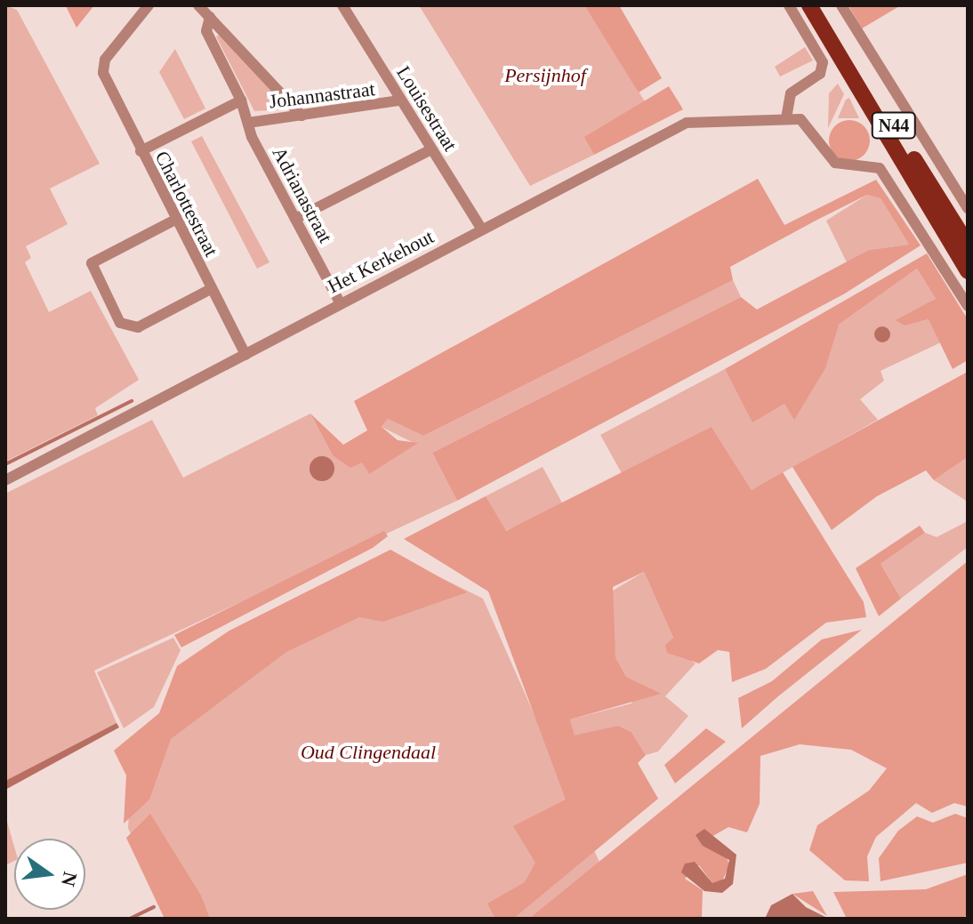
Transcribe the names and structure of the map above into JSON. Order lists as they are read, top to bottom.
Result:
{
  "streets": {
    "main road": ["N44"],
    "street": [
      "Johannastraat",
      "Louisestraat",
      "Adrianastraat",
      "Charlottestraat",
      "Het Kerkehout"
    ]
  },
  "crossings": [
    ["Johannastraat", "Louisestraat"],
    ["Johannastraat", "Adrianastraat"],
    ["Louisestraat", "Het Kerkehout"],
    ["Adrianastraat", "Het Kerkehout"],
    ["Charlottestraat", "Het Kerkehout"]
  ],
  "parks": ["Persijnhof", "Oud Clingendaal"],
  "north": "right"
}
